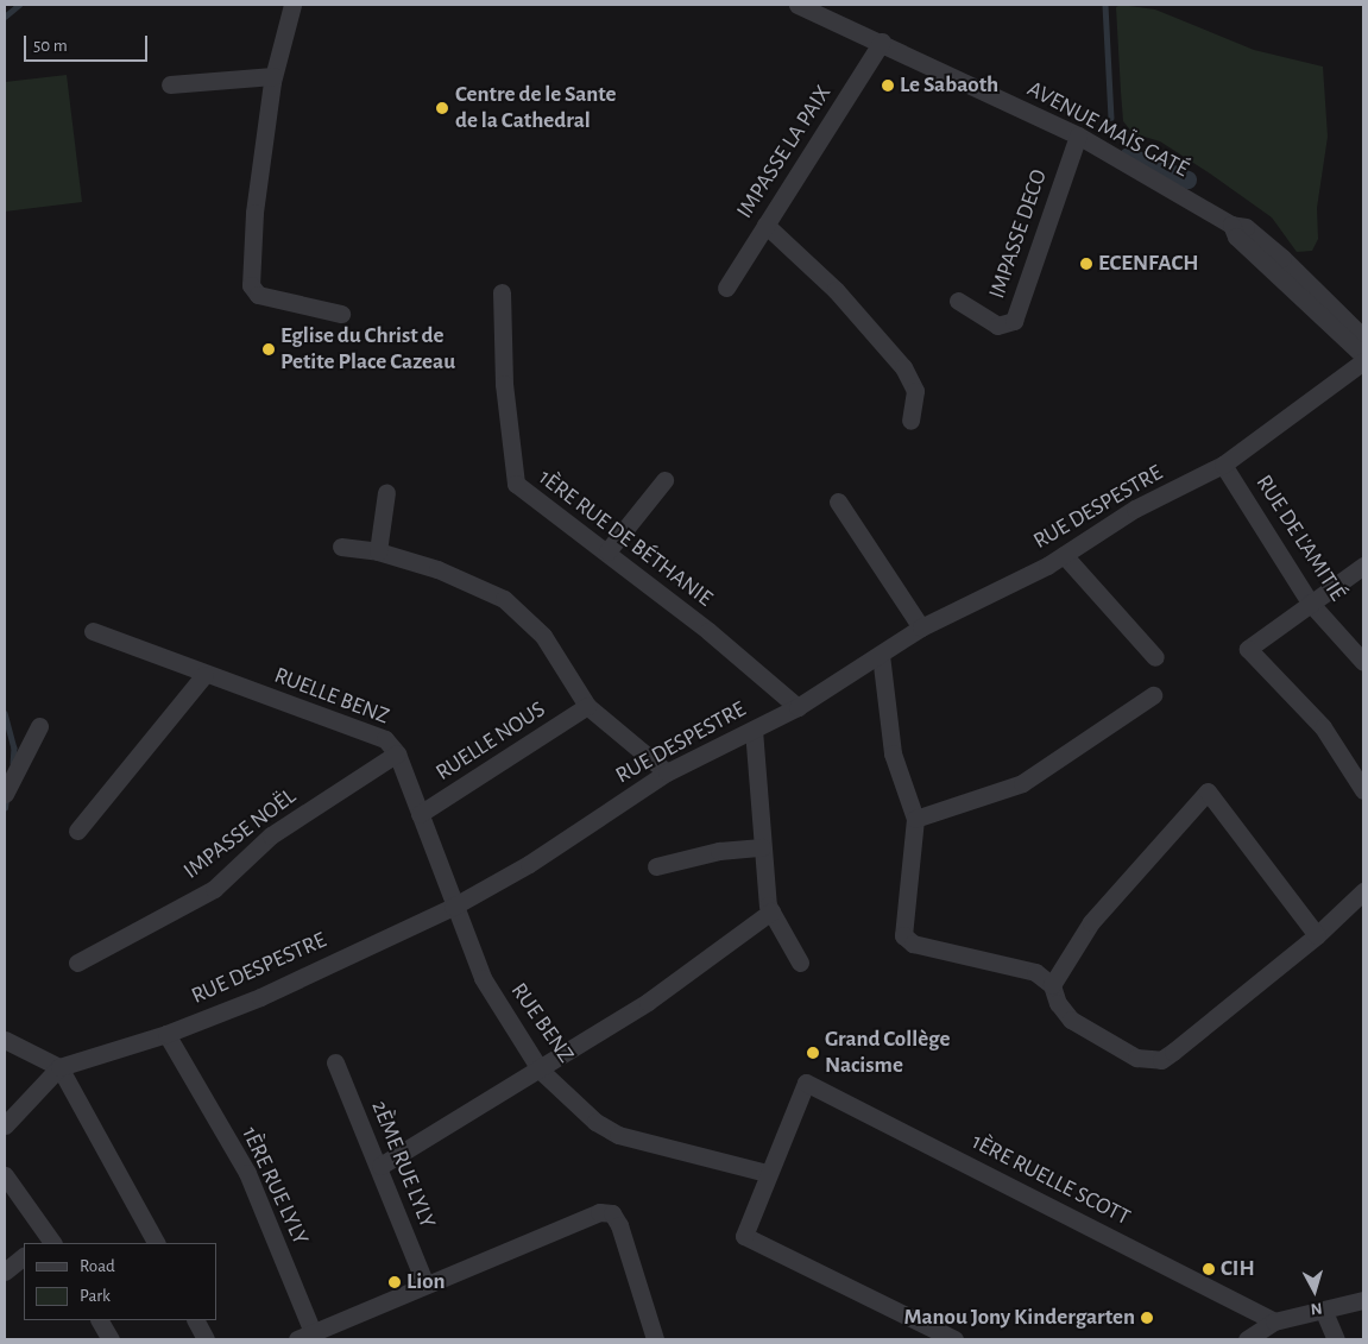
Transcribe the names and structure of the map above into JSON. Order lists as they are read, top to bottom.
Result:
{
  "streets": {
    "street": [
      "AVENUE MAÏS GATÉ",
      "IMPASSE LA PAIX",
      "IMPASSE DECO",
      "RUE DESPESTRE",
      "1ÈRE RUE DE BÉTHANIE",
      "RUE DE L'AMITIÉ",
      "RUELLE BENZ",
      "RUELLE NOUS",
      "IMPASSE NOËL",
      "RUE BENZ",
      "2ÈME RUE LYLY",
      "1ÈRE RUELLE SCOTT",
      "1ÈRE RUE LYLY"
    ]
  },
  "crossings": [
    ["AVENUE MAÏS GATÉ", "IMPASSE LA PAIX"],
    ["AVENUE MAÏS GATÉ", "IMPASSE DECO"],
    ["RUE DESPESTRE", "1ÈRE RUE DE BÉTHANIE"],
    ["RUE DESPESTRE", "RUE DE L'AMITIÉ"],
    ["RUE DESPESTRE", "RUELLE BENZ"],
    ["RUE DESPESTRE", "RUE BENZ"],
    ["RUE DESPESTRE", "1ÈRE RUE LYLY"],
    ["RUELLE BENZ", "RUELLE NOUS"],
    ["RUELLE BENZ", "IMPASSE NOËL"],
    ["RUELLE BENZ", "RUE BENZ"],
    ["RUE BENZ", "1ÈRE RUELLE SCOTT"]
  ],
  "places": [
    "Le Sabaoth",
    "Centre de le Sante de la Cathedral",
    "ECENFACH",
    "Eglise du Christ de Petite Place Cazeau",
    "Grand Collège Nacisme",
    "CIH",
    "Lion",
    "Manou Jony Kindergarten"
  ],
  "legend": ["Road", "Park"],
  "scale_bar": "50 m",
  "north": "bottom"
}
